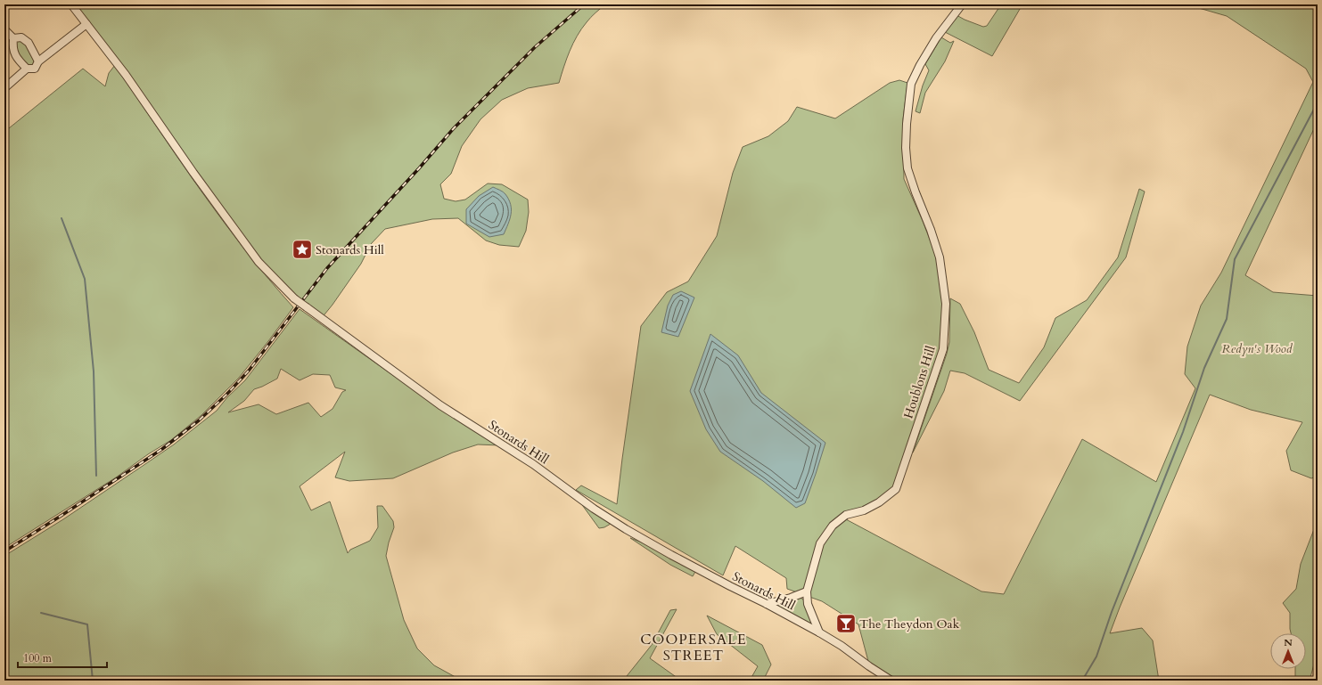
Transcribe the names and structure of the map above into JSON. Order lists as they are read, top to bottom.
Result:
{
  "streets": {
    "street": ["Houblons Hill", "Stonards Hill"]
  },
  "crossings": [
    ["Houblons Hill", "Stonards Hill"]
  ],
  "districts": ["COOPERSALE STREET"],
  "parks": ["Redyn's Wood"],
  "places": {
    "place": ["Stonards Hill"],
    "bar": ["The Theydon Oak"]
  },
  "scale_bar": "100 m",
  "north": "top"
}
